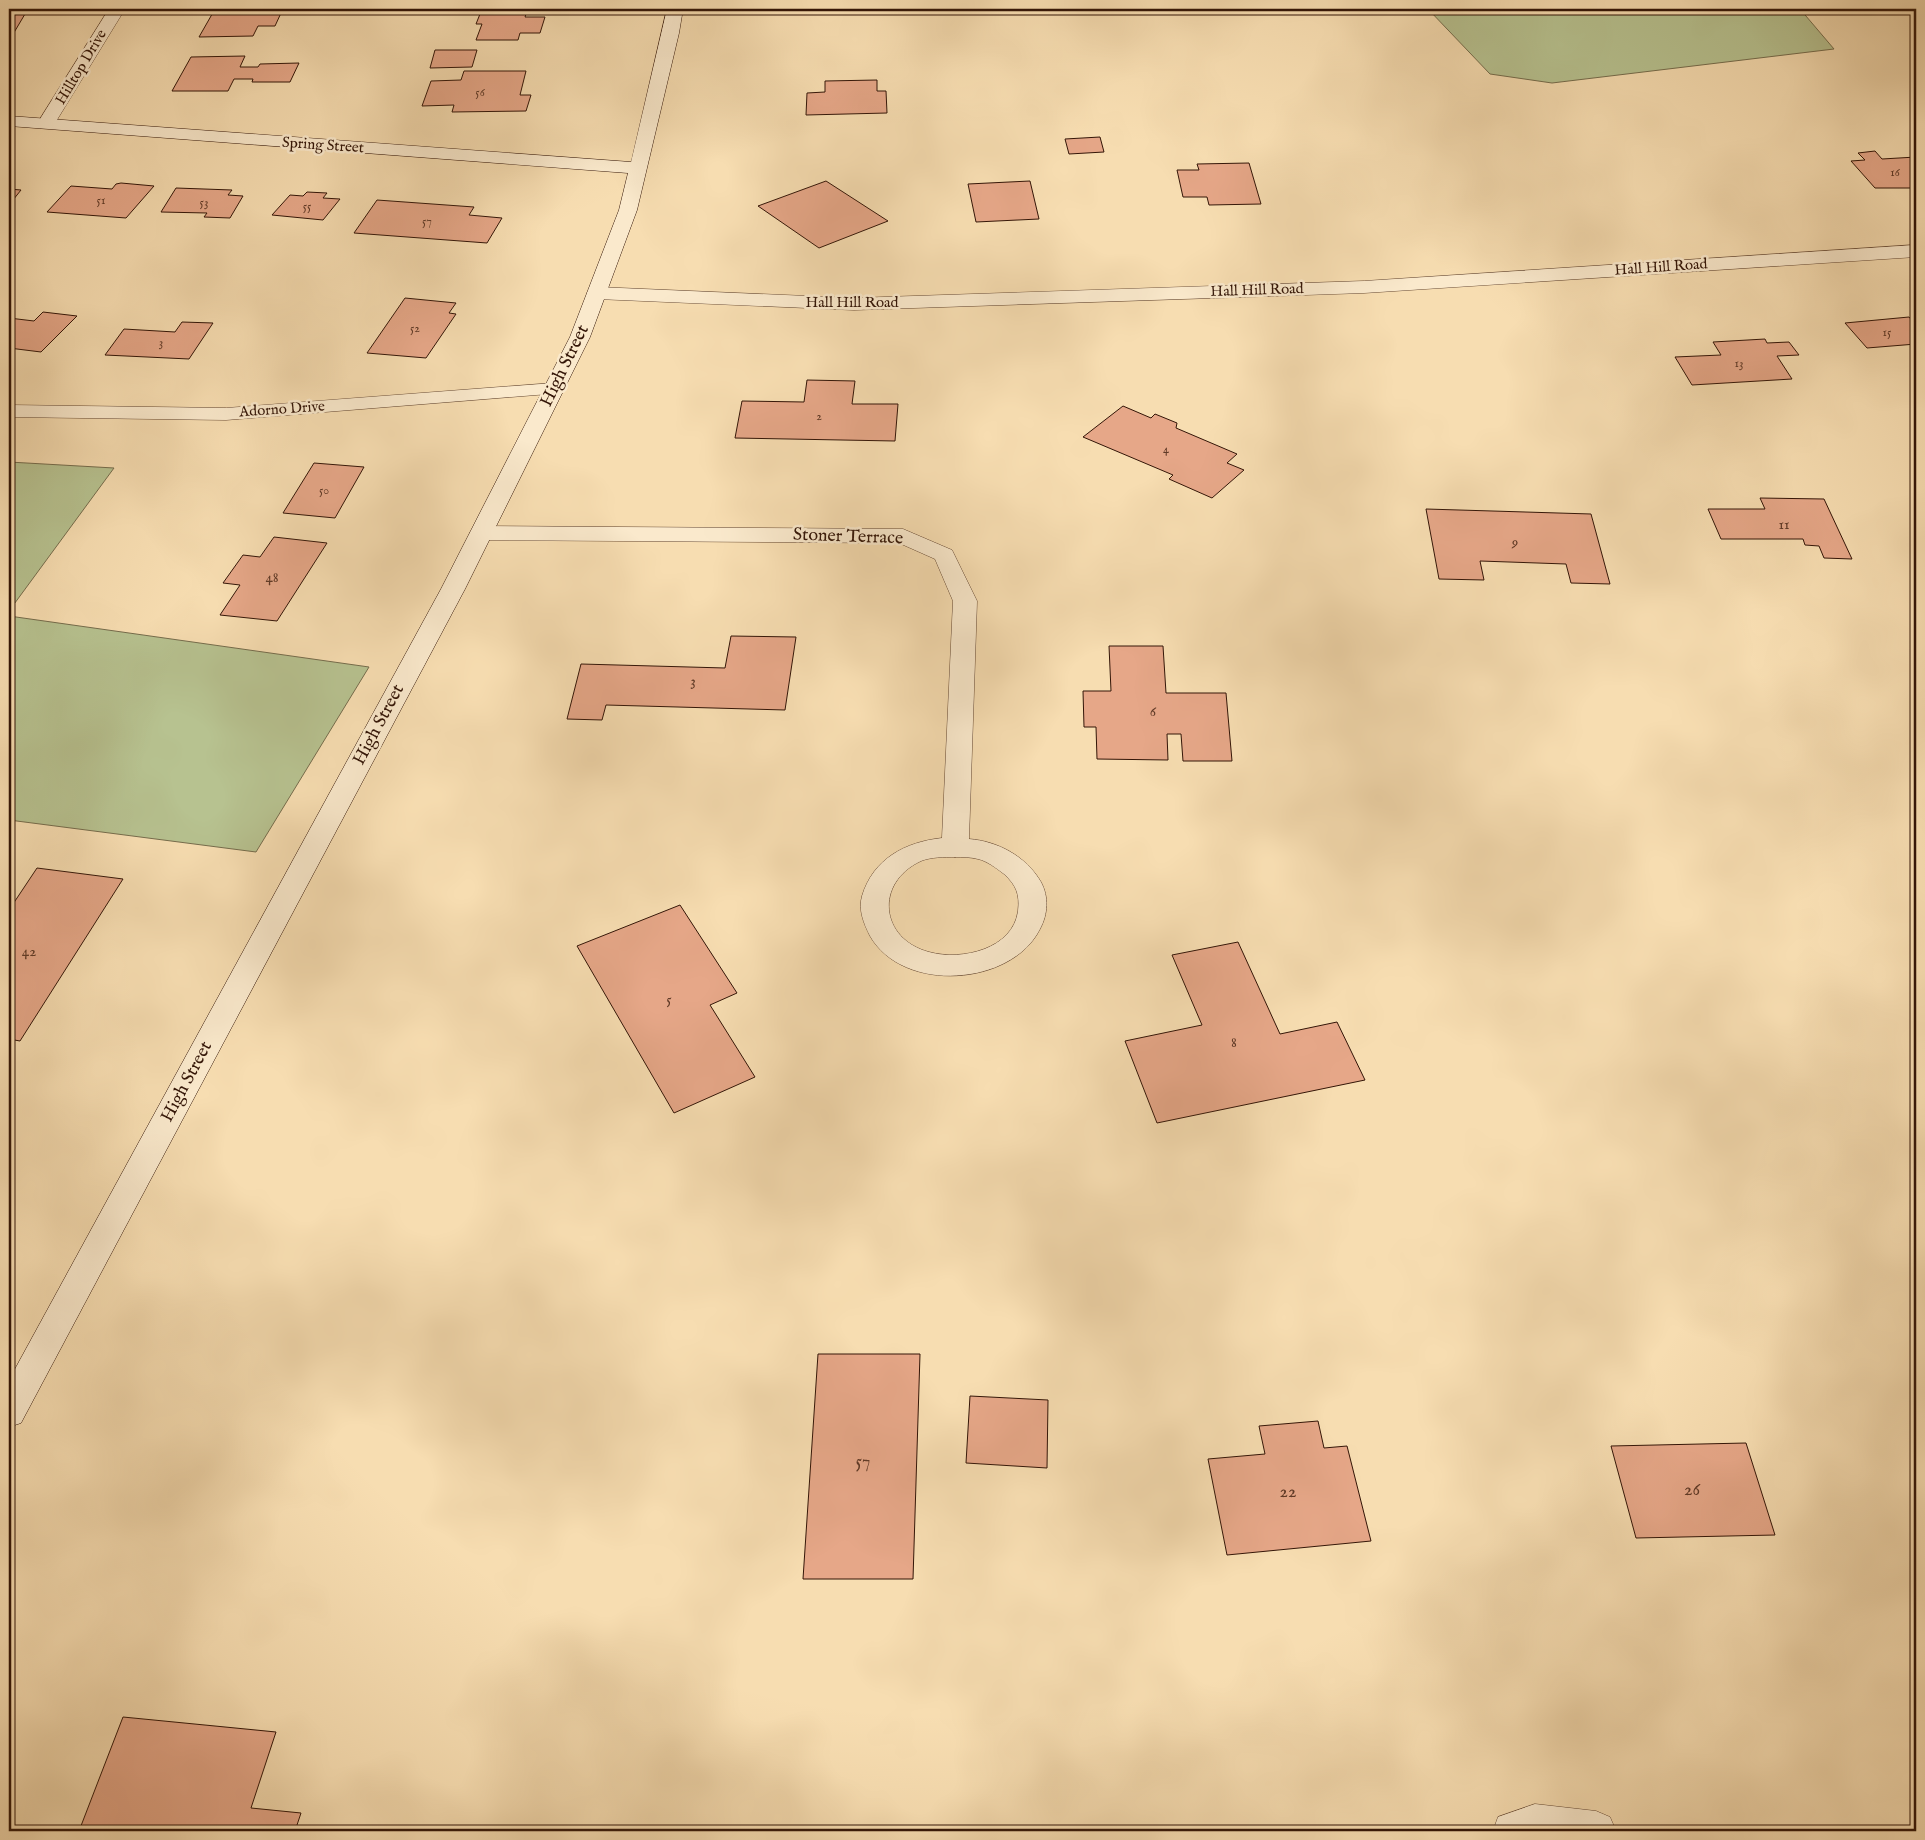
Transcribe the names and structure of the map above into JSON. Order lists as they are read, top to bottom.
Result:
{
  "streets": {
    "street": [
      "Hilltop Drive",
      "Spring Street",
      "Hall Hill Road",
      "High Street",
      "Adorno Drive",
      "Stoner Terrace"
    ]
  },
  "crossings": [
    ["Hilltop Drive", "Spring Street"],
    ["Spring Street", "High Street"],
    ["Hall Hill Road", "High Street"],
    ["High Street", "Adorno Drive"],
    ["High Street", "Stoner Terrace"]
  ],
  "house_numbers": [
    "56",
    "16",
    "51",
    "53",
    "55",
    "57",
    "52",
    "15",
    "3",
    "13",
    "2",
    "4",
    "50",
    "11",
    "9",
    "48",
    "3",
    "6",
    "42",
    "5",
    "8",
    "57",
    "26",
    "22"
  ]
}
